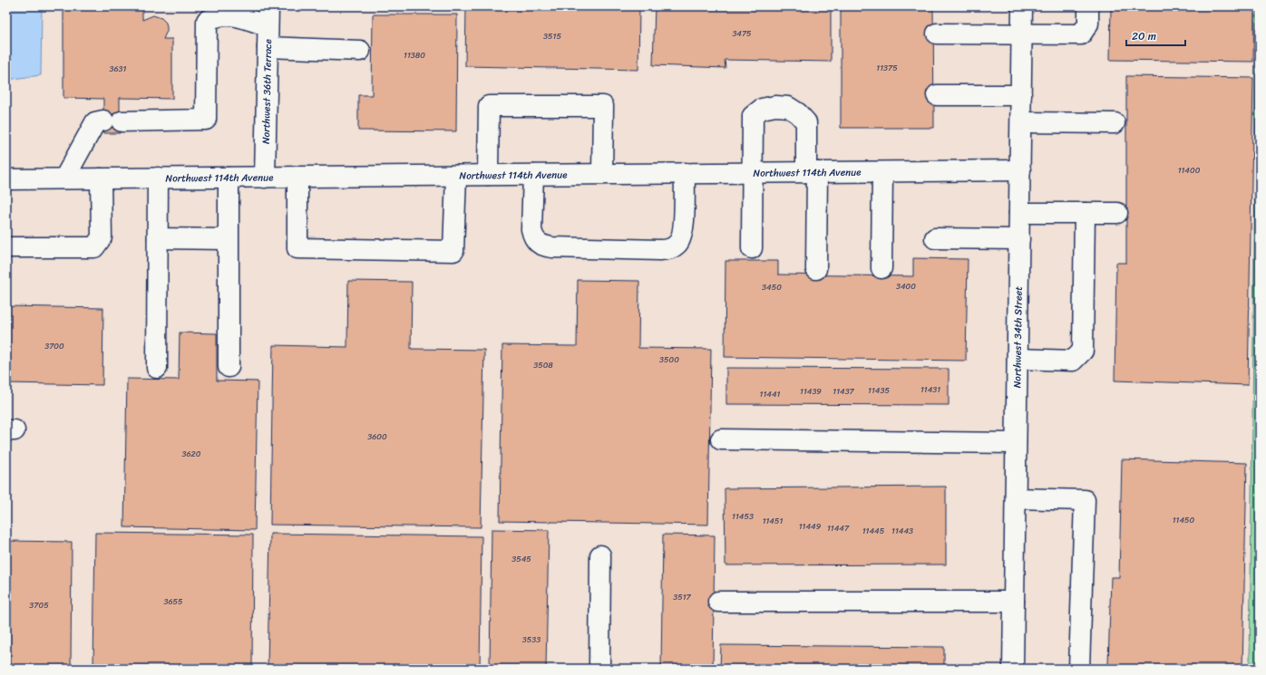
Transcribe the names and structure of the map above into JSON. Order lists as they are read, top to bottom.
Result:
{
  "streets": {
    "street": ["Northwest 36th Terrace", "Northwest 114th Avenue", "Northwest 34th Street"]
  },
  "crossings": [
    ["Northwest 36th Terrace", "Northwest 114th Avenue"],
    ["Northwest 114th Avenue", "Northwest 34th Street"]
  ],
  "house_numbers": [
    "3475",
    "3515",
    "11380",
    "11375",
    "3631",
    "11400",
    "3400",
    "3450",
    "3700",
    "3500",
    "3508",
    "11431",
    "11435",
    "11439",
    "11437",
    "11441",
    "3600",
    "3620",
    "11453",
    "11450",
    "11451",
    "11449",
    "11447",
    "11445",
    "11443",
    "3545",
    "3517",
    "3655",
    "3705",
    "3533"
  ],
  "scale_bar": "20 m"
}
